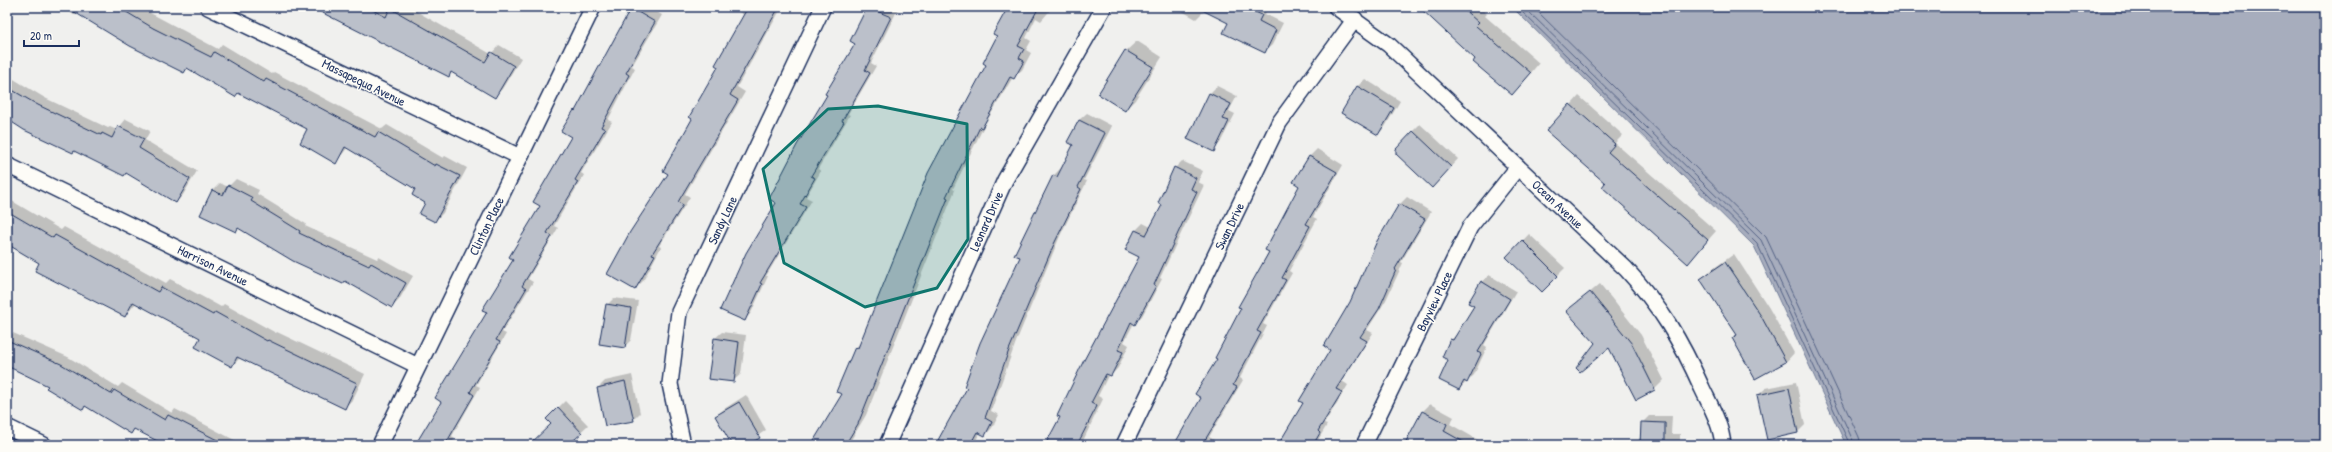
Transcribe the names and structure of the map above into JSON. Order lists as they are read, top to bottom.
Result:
{
  "streets": {
    "street": [
      "Massapequa Avenue",
      "Ocean Avenue",
      "Sandy Lane",
      "Leonard Drive",
      "Clinton Place",
      "Swan Drive",
      "Harrison Avenue",
      "Bayview Place"
    ]
  },
  "crossings": [
    ["Massapequa Avenue", "Clinton Place"],
    ["Ocean Avenue", "Swan Drive"],
    ["Ocean Avenue", "Bayview Place"],
    ["Clinton Place", "Harrison Avenue"]
  ],
  "scale_bar": "20 m"
}
